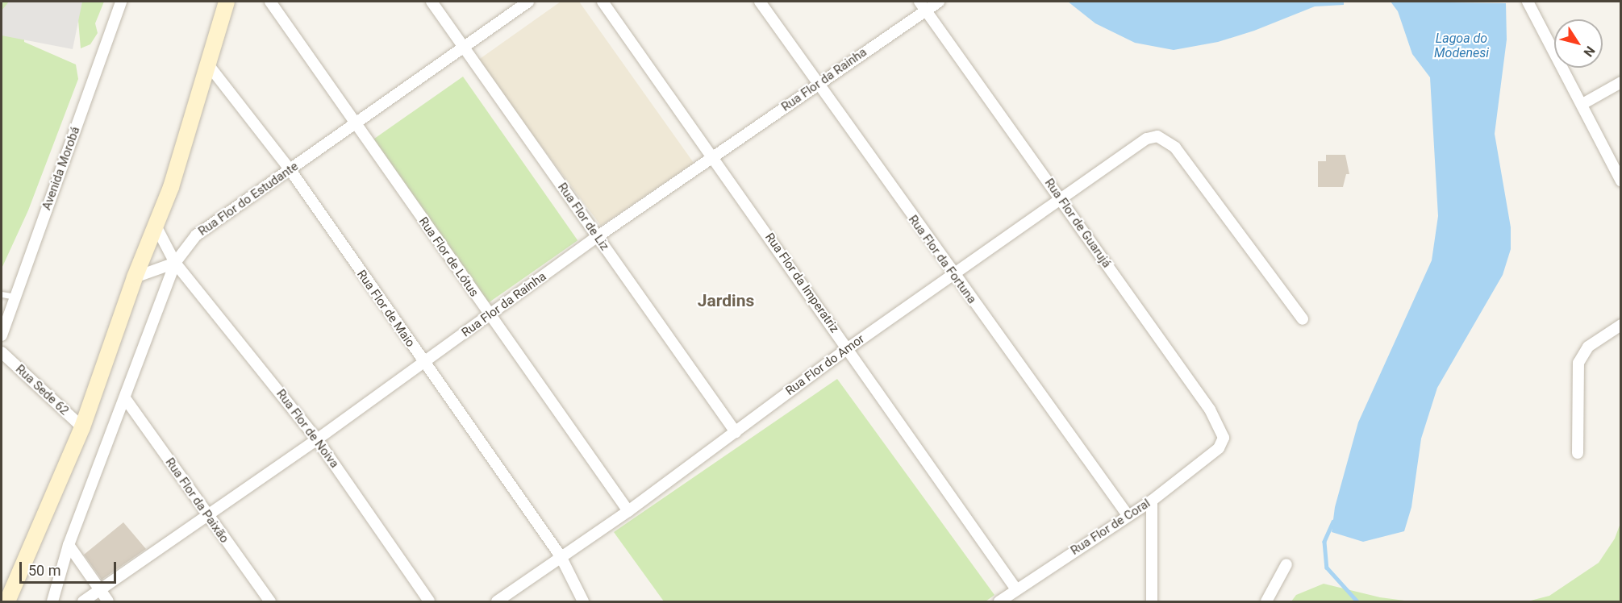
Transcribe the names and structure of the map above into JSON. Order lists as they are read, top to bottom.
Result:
{
  "streets": {
    "street": [
      "Rua Flor da Rainha",
      "Avenida Morobá",
      "Rua Flor do Estudante",
      "Rua Flor de Liz",
      "Rua Flor de Guarujá",
      "Rua Flor de Lótus",
      "Rua Flor da Fortuna",
      "Rua Flor da Imperatriz",
      "Rua Flor de Maio",
      "Rua Flor do Amor",
      "Rua Sede 62",
      "Rua Flor de Noiva",
      "Rua Flor da Paixão",
      "Rua Flor de Coral"
    ]
  },
  "crossings": [
    ["Rua Flor da Rainha", "Rua Flor de Liz"],
    ["Rua Flor da Rainha", "Rua Flor de Guarujá"],
    ["Rua Flor da Rainha", "Rua Flor de Lótus"],
    ["Rua Flor da Rainha", "Rua Flor da Fortuna"],
    ["Rua Flor da Rainha", "Rua Flor da Imperatriz"],
    ["Rua Flor da Rainha", "Rua Flor de Maio"],
    ["Rua Flor da Rainha", "Rua Flor de Noiva"],
    ["Rua Flor da Rainha", "Rua Flor da Paixão"],
    ["Rua Flor do Estudante", "Rua Flor de Liz"],
    ["Rua Flor do Estudante", "Rua Flor de Lótus"],
    ["Rua Flor do Estudante", "Rua Flor de Maio"],
    ["Rua Flor do Estudante", "Rua Flor de Noiva"],
    ["Rua Flor do Estudante", "Rua Flor da Paixão"],
    ["Rua Flor de Liz", "Rua Flor do Amor"],
    ["Rua Flor de Guarujá", "Rua Flor do Amor"],
    ["Rua Flor de Guarujá", "Rua Flor de Coral"],
    ["Rua Flor de Lótus", "Rua Flor do Amor"],
    ["Rua Flor da Fortuna", "Rua Flor do Amor"],
    ["Rua Flor da Fortuna", "Rua Flor de Coral"],
    ["Rua Flor da Imperatriz", "Rua Flor do Amor"],
    ["Rua Flor da Imperatriz", "Rua Flor de Coral"],
    ["Rua Flor de Maio", "Rua Flor do Amor"]
  ],
  "districts": ["Jardins"],
  "water": ["Lagoa do Modenesi"],
  "scale_bar": "50 m",
  "north": "bottom right"
}
